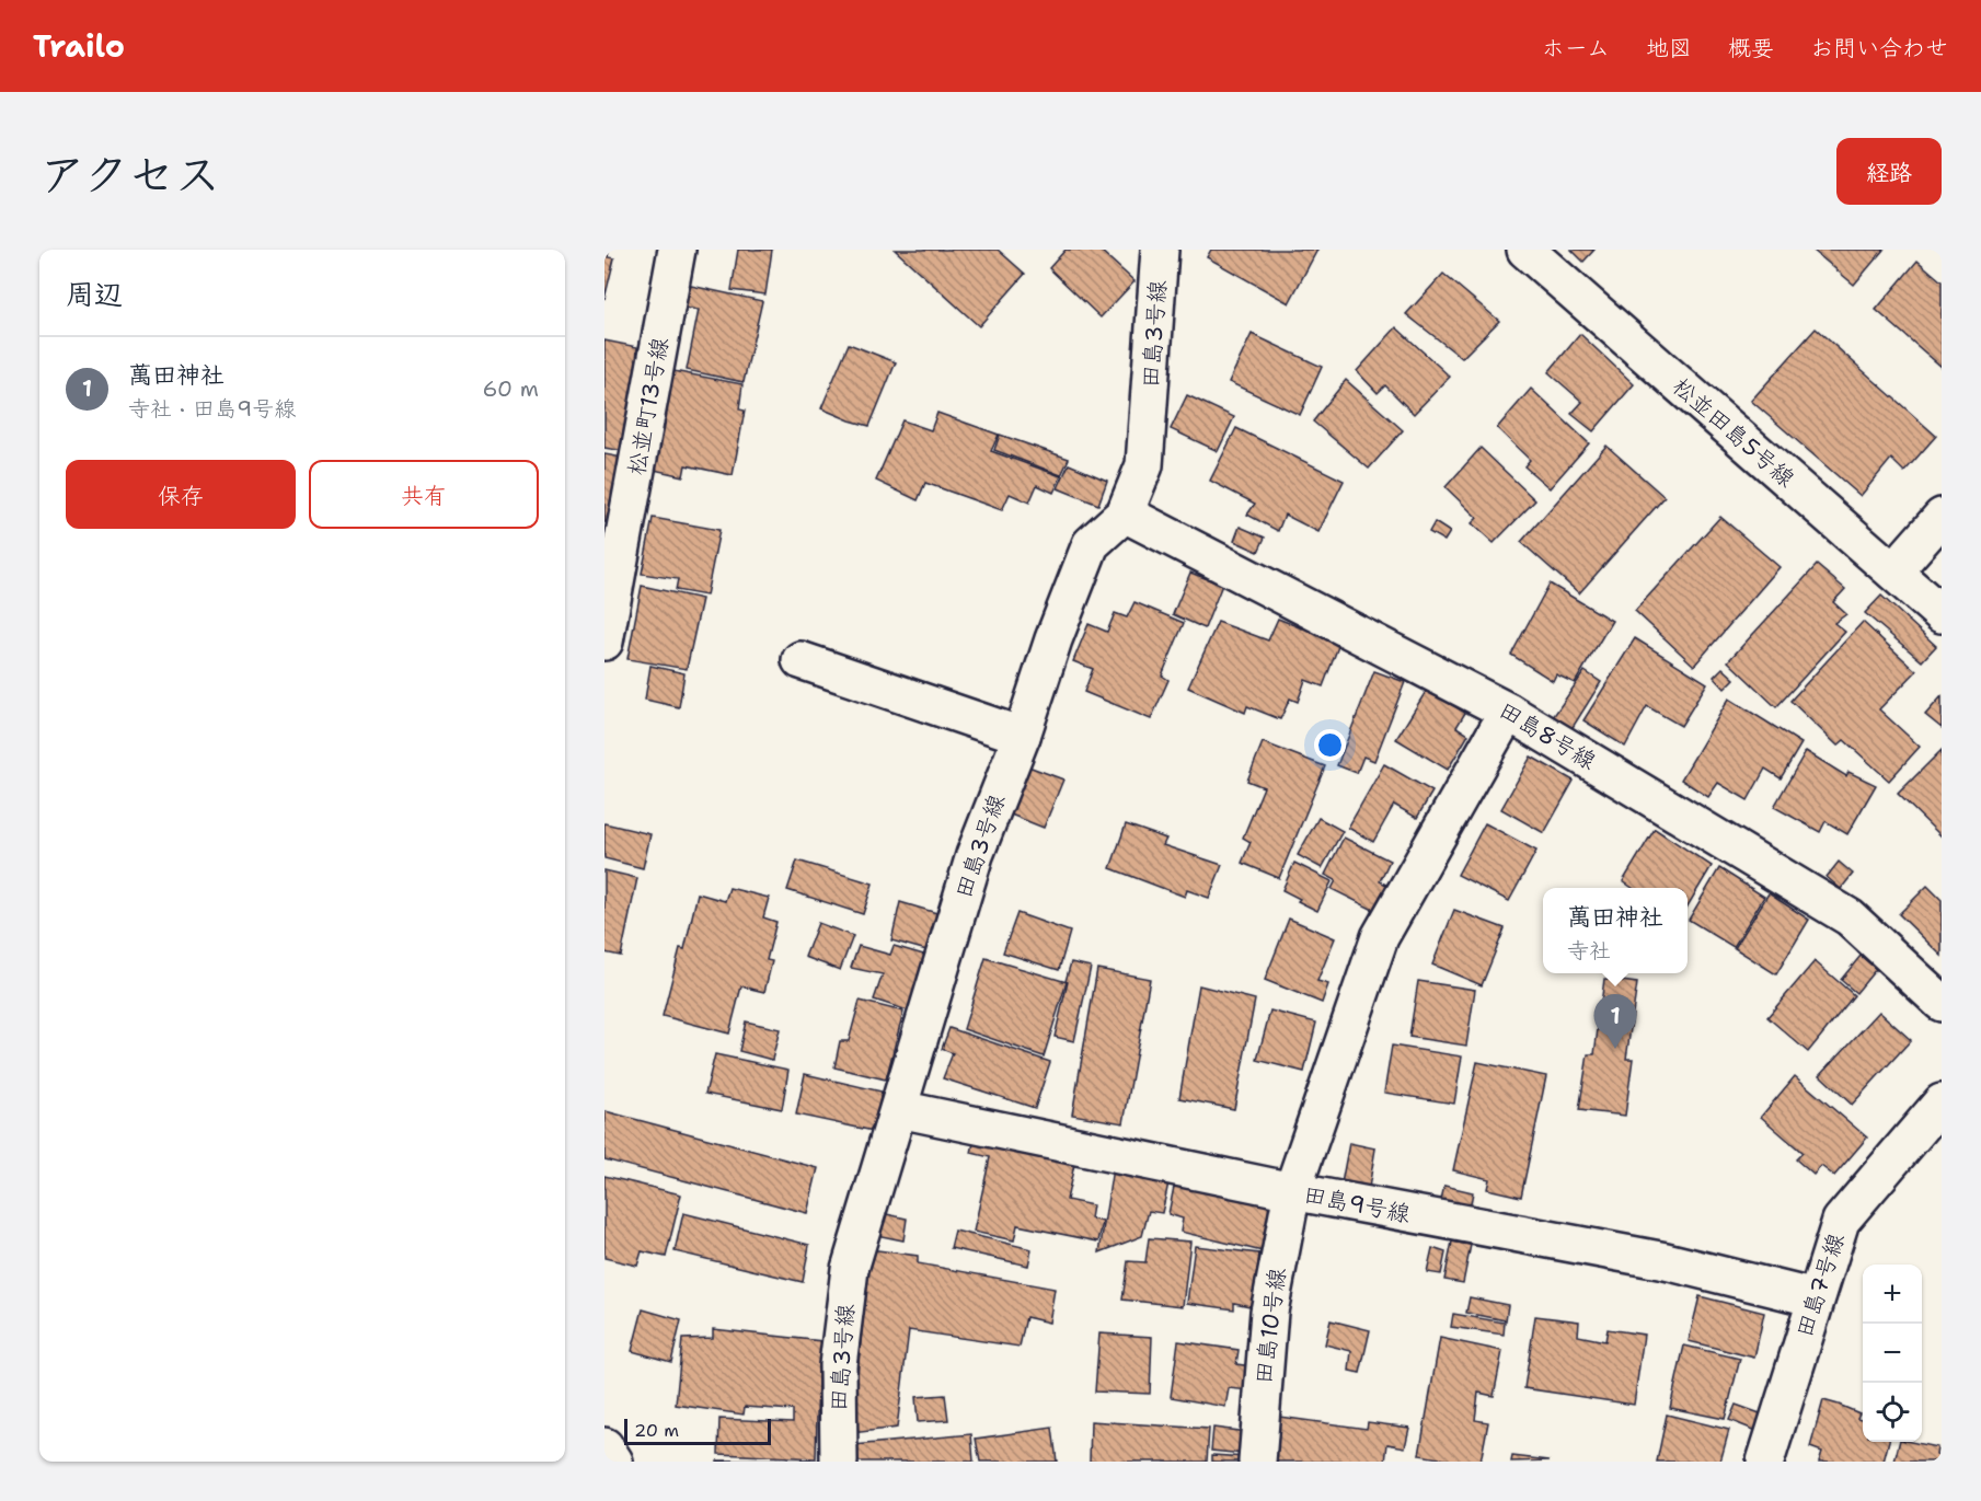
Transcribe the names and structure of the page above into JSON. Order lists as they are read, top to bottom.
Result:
{
  "streets": {
    "street": [
      "田島3号線",
      "松並町13号線",
      "松並田島5号線",
      "田島8号線",
      "田島9号線",
      "田島7号線",
      "田島10号線"
    ]
  },
  "crossings": [
    ["田島3号線", "田島8号線"],
    ["田島3号線", "田島9号線"],
    ["田島8号線", "田島10号線"],
    ["田島9号線", "田島7号線"],
    ["田島9号線", "田島10号線"]
  ],
  "scale_bar": "20 m",
  "page": {
    "header": "Trailo",
    "nav": [
      "ホーム",
      "地図",
      "概要",
      "お問い合わせ"
    ],
    "title": "アクセス",
    "buttons": [
      "経路",
      ["保存", "共有"]
    ],
    "heading": "周辺",
    "list": [
      {
        "mark": "1",
        "name": "萬田神社",
        "note": "寺社 · 田島9号線",
        "value": "60 m"
      }
    ],
    "popup": ["萬田神社", "寺社"],
    "pins": "1",
    "map_buttons": ["+", "−"],
    "scale": "20 m"
  }
}
